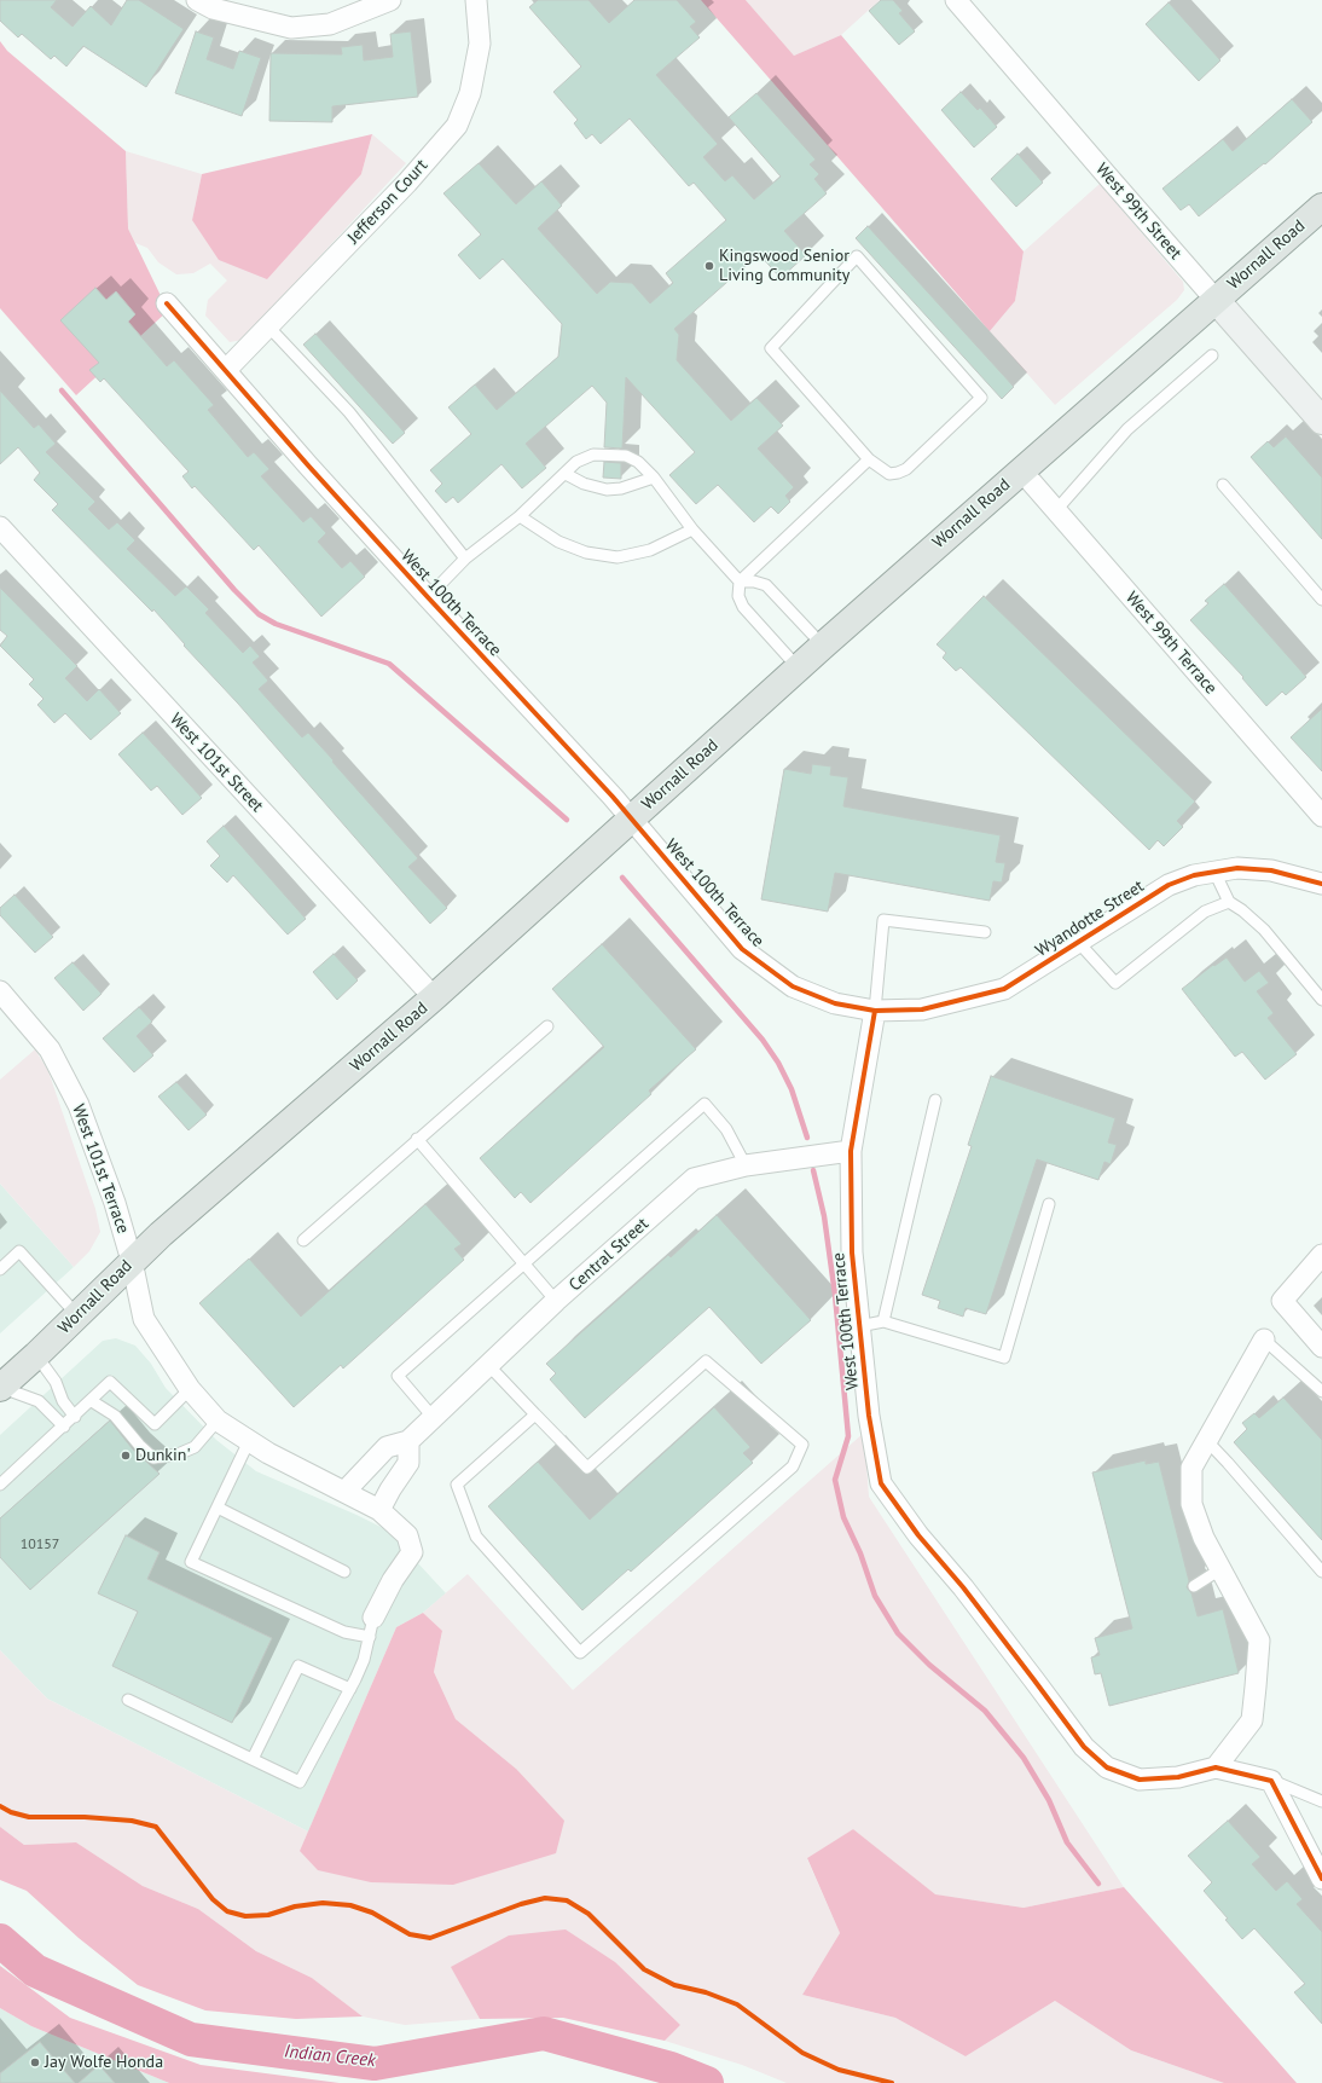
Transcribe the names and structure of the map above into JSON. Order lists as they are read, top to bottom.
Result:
{
  "streets": {
    "main road": ["Wornall Road"],
    "street": [
      "Jefferson Court",
      "West 99th Street",
      "West 100th Terrace",
      "West 99th Terrace",
      "West 101st Street",
      "Wyandotte Street",
      "West 101st Terrace",
      "Central Street"
    ]
  },
  "crossings": [
    ["Jefferson Court", "West 100th Terrace"],
    ["West 99th Street", "Wornall Road"],
    ["Wornall Road", "West 100th Terrace"],
    ["Wornall Road", "West 99th Terrace"],
    ["Wornall Road", "West 101st Street"],
    ["Wornall Road", "West 101st Terrace"],
    ["West 100th Terrace", "Wyandotte Street"],
    ["West 100th Terrace", "Central Street"],
    ["West 101st Terrace", "Central Street"]
  ],
  "water": ["Indian Creek"],
  "places": ["Kingswood Senior Living Community", "Dunkin'", "Jay Wolfe Honda"],
  "house_numbers": ["10157"]
}
